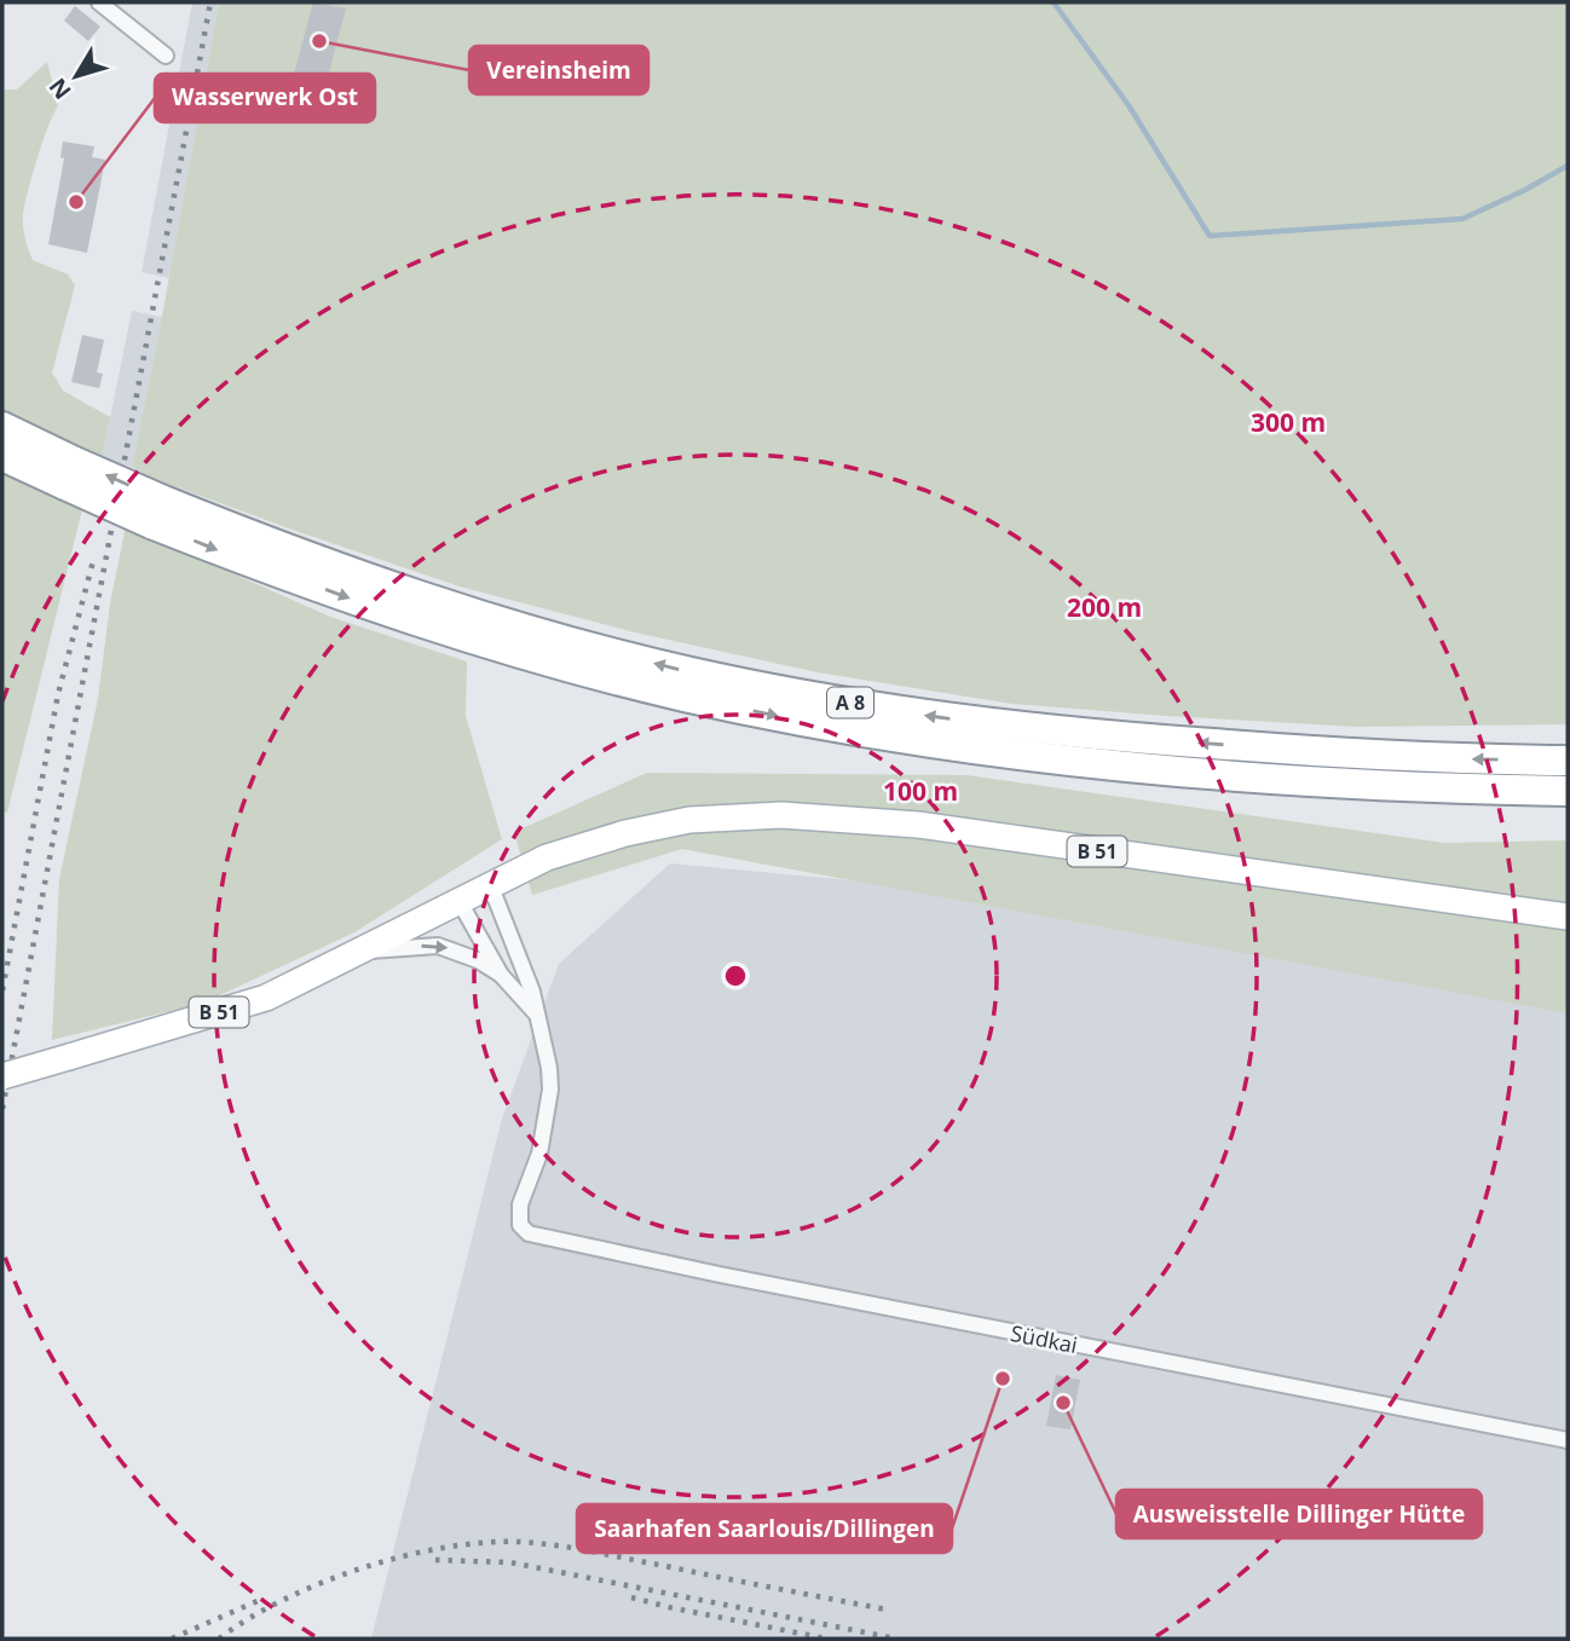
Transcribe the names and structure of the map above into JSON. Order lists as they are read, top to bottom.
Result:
{
  "streets": {
    "highway": ["A 8"],
    "main road": ["B 51"],
    "street": ["Südkai"]
  },
  "places": [
    "Vereinsheim",
    "Wasserwerk Ost",
    "Saarhafen Saarlouis/Dillingen",
    "Ausweisstelle Dillinger Hütte"
  ],
  "north": "bottom left",
  "rings": ["300 m", "200 m", "100 m"]
}
